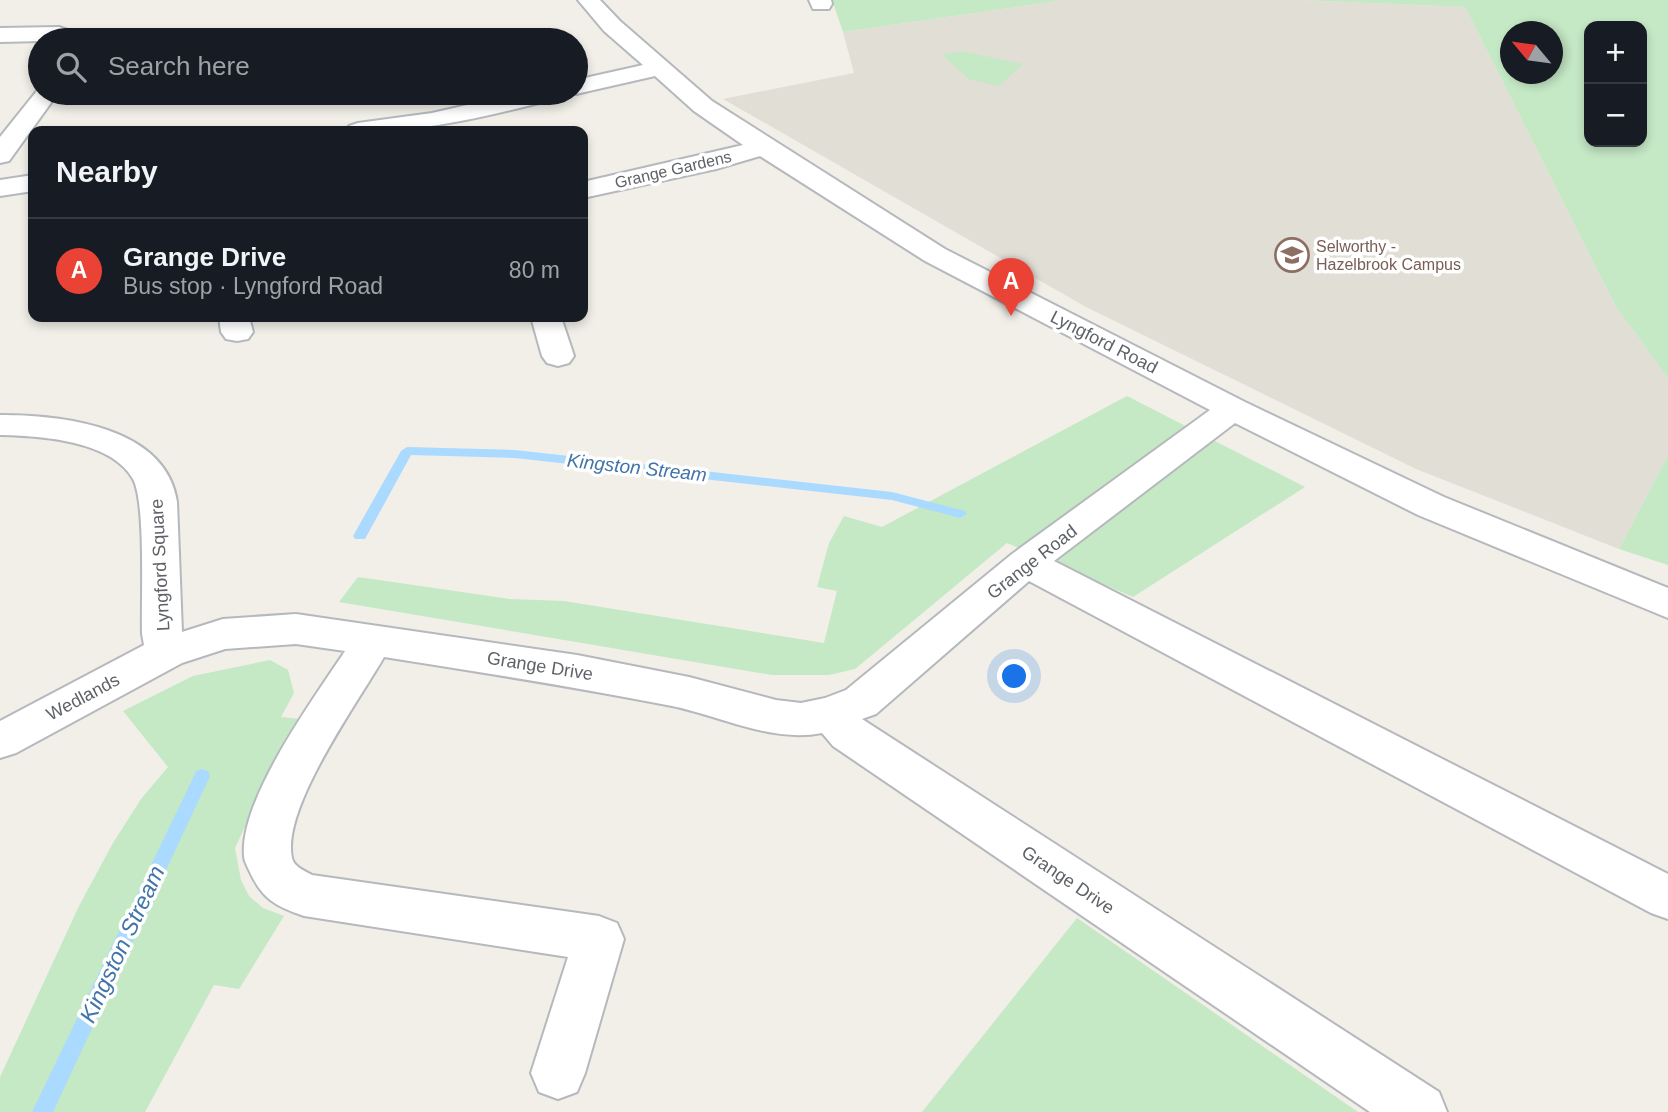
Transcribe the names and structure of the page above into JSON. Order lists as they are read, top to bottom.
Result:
{
  "streets": {
    "street": [
      "Grange Gardens",
      "Lyngford Road",
      "Grange Road",
      "Lyngford Square",
      "Grange Drive",
      "Wedlands"
    ]
  },
  "crossings": [
    ["Grange Gardens", "Lyngford Road"],
    ["Lyngford Road", "Grange Road"],
    ["Grange Road", "Grange Drive"],
    ["Lyngford Square", "Grange Drive"],
    ["Lyngford Square", "Wedlands"],
    ["Grange Drive", "Wedlands"]
  ],
  "water": ["Kingston Stream"],
  "places": {
    "school or university": ["Selworthy - Hazelbrook Campus"]
  },
  "north": "top left",
  "page": {
    "map_buttons": ["+", "−"],
    "search": "Search here",
    "heading": "Nearby",
    "list": [
      {
        "mark": "A",
        "name": "Grange Drive",
        "note": "Bus stop · Lyngford Road",
        "value": "80 m"
      }
    ],
    "pins": "A"
  }
}
